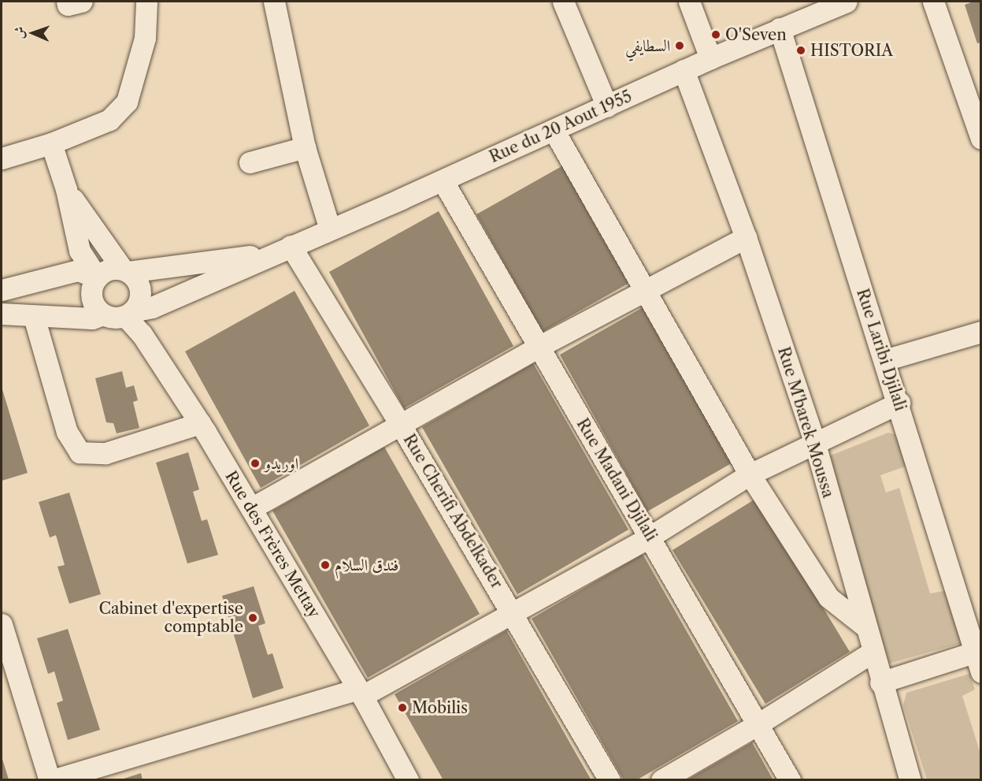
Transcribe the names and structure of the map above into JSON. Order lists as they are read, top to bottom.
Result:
{
  "streets": {
    "street": [
      "Rue du 20 Aout 1955",
      "Rue Laribi Djilali",
      "Rue M'barek Moussa",
      "Rue Madani Djilali",
      "Rue Cherifi Abdelkader",
      "Rue des Frères Mettay"
    ]
  },
  "crossings": [
    ["Rue du 20 Aout 1955", "Rue Laribi Djilali"],
    ["Rue du 20 Aout 1955", "Rue M'barek Moussa"],
    ["Rue du 20 Aout 1955", "Rue Madani Djilali"],
    ["Rue du 20 Aout 1955", "Rue Cherifi Abdelkader"]
  ],
  "places": [
    "O'Seven",
    "السطايفي",
    "HISTORIA",
    "اوريدو",
    "فندق السلام",
    "Cabinet d'expertise comptable",
    "Mobilis"
  ],
  "north": "left"
}
